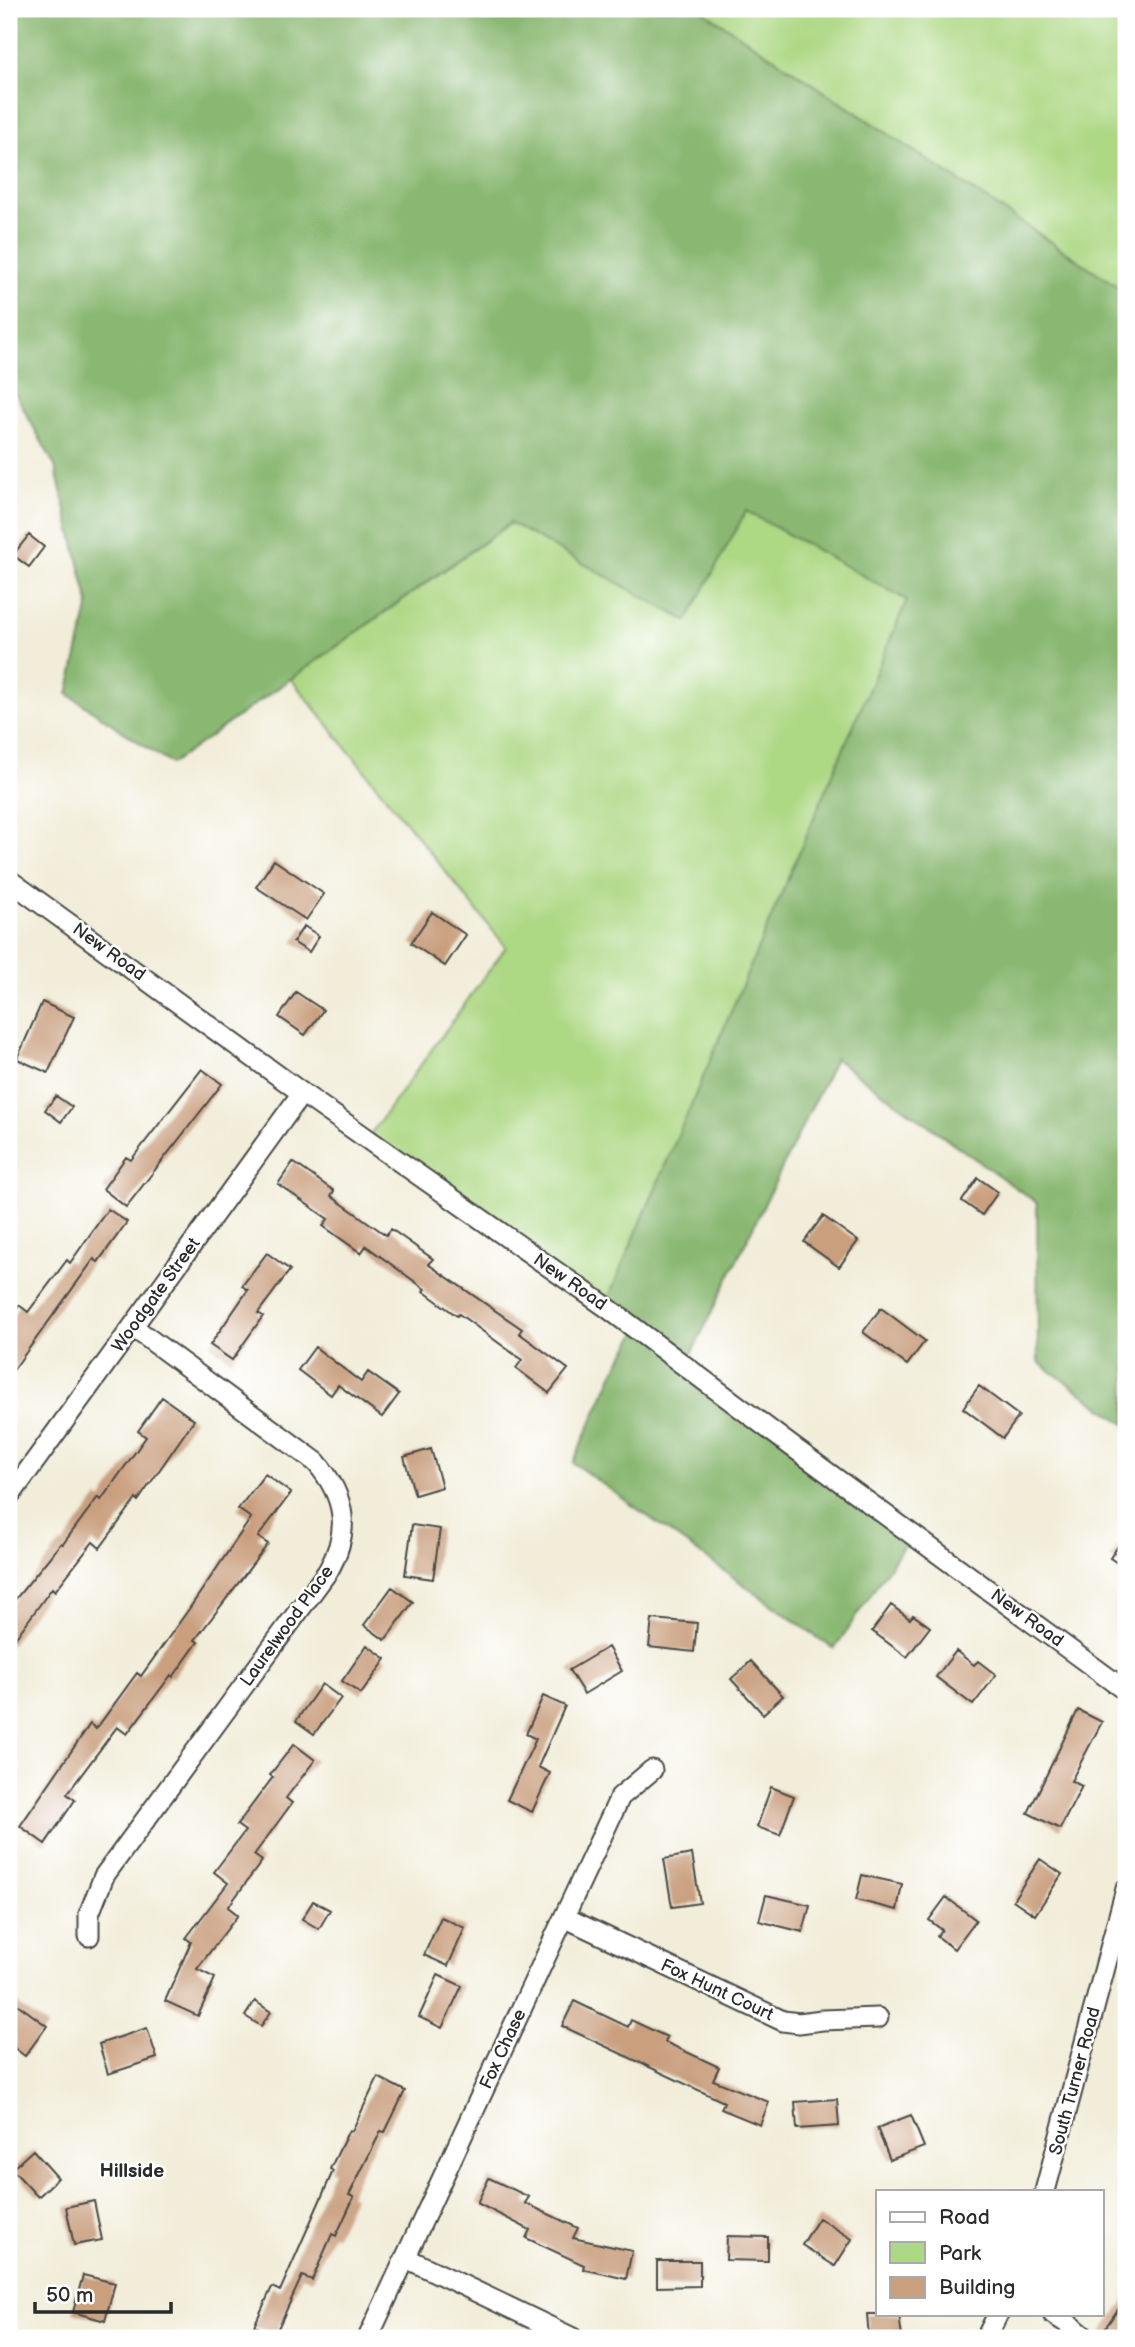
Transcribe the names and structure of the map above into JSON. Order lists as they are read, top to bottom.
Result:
{
  "streets": {
    "street": [
      "New Road",
      "Woodgate Street",
      "Laurelwood Place",
      "Fox Hunt Court",
      "Fox Chase",
      "South Turner Road"
    ]
  },
  "crossings": [
    ["New Road", "Woodgate Street"],
    ["Woodgate Street", "Laurelwood Place"],
    ["Fox Hunt Court", "Fox Chase"]
  ],
  "districts": ["Hillside"],
  "legend": ["Road", "Park", "Building"],
  "scale_bar": "50 m"
}
